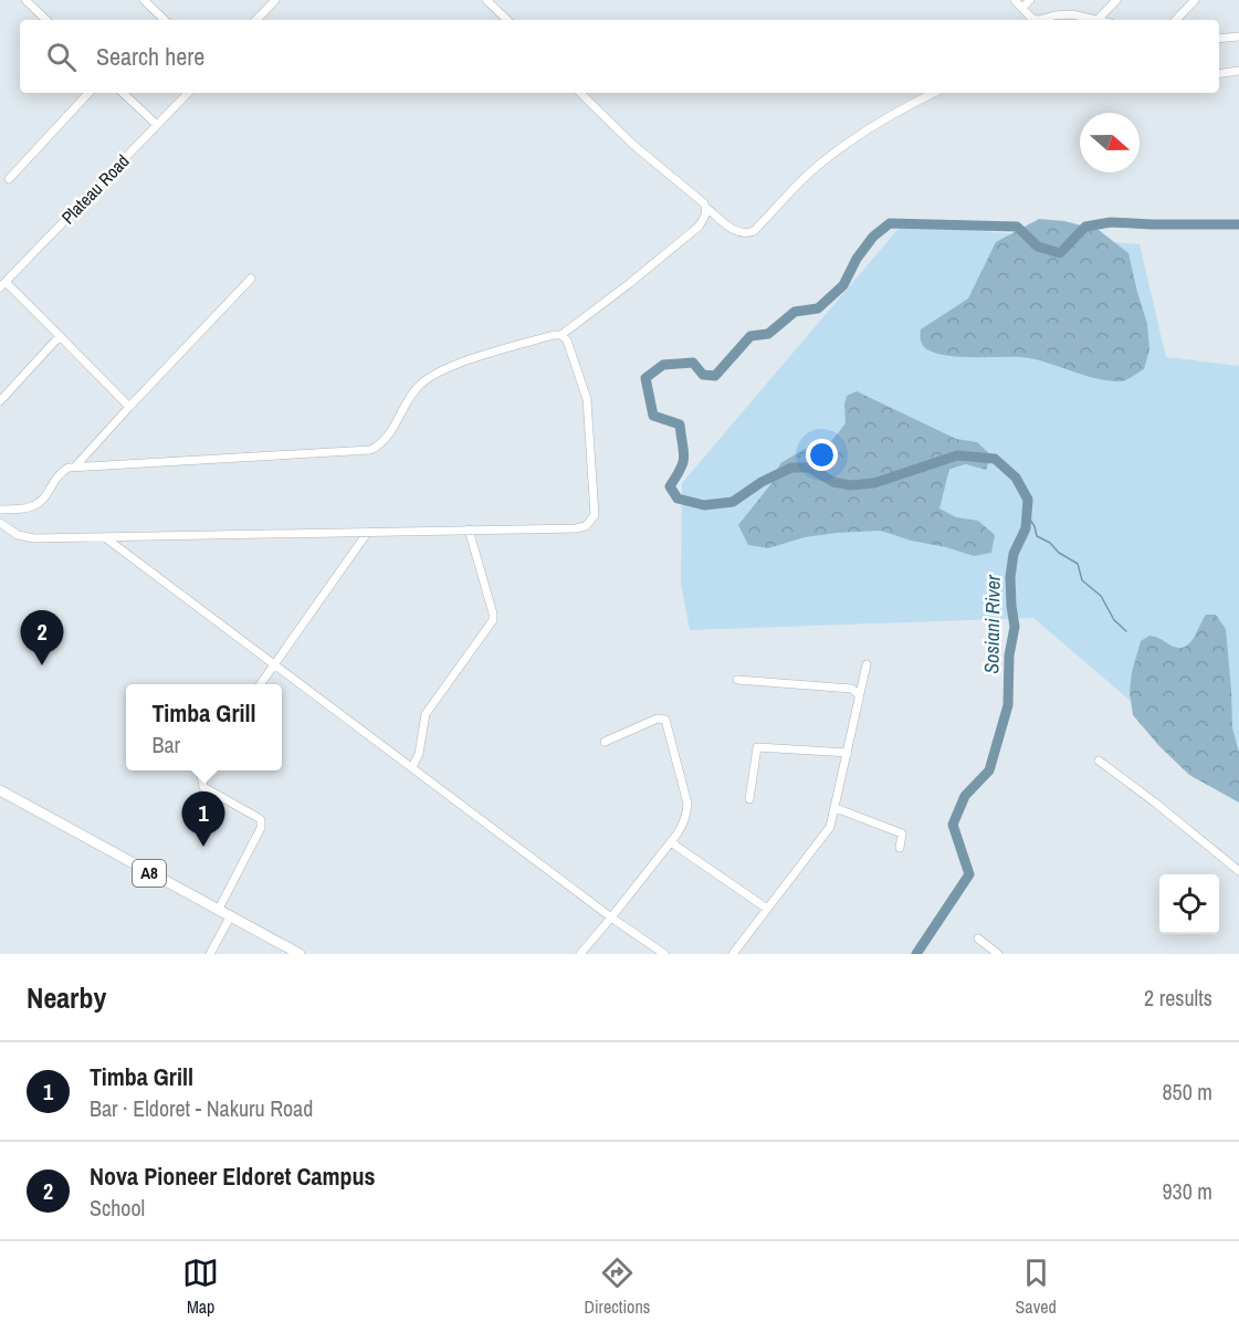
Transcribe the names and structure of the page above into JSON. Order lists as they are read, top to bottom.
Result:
{
  "streets": {
    "highway": ["A8"],
    "street": ["Plateau Road"]
  },
  "water": ["Sosiani River"],
  "north": "right",
  "page": {
    "search": "Search here",
    "pins": ["2", "1"],
    "popup": ["Timba Grill", "Bar"],
    "heading": ["Nearby", "2 results"],
    "list": [
      {
        "mark": "1",
        "name": "Timba Grill",
        "note": "Bar · Eldoret - Nakuru Road",
        "value": "850 m"
      },
      {
        "mark": "2",
        "name": "Nova Pioneer Eldoret Campus",
        "note": "School",
        "value": "930 m"
      }
    ],
    "nav": ["Map", "Directions", "Saved"]
  }
}
